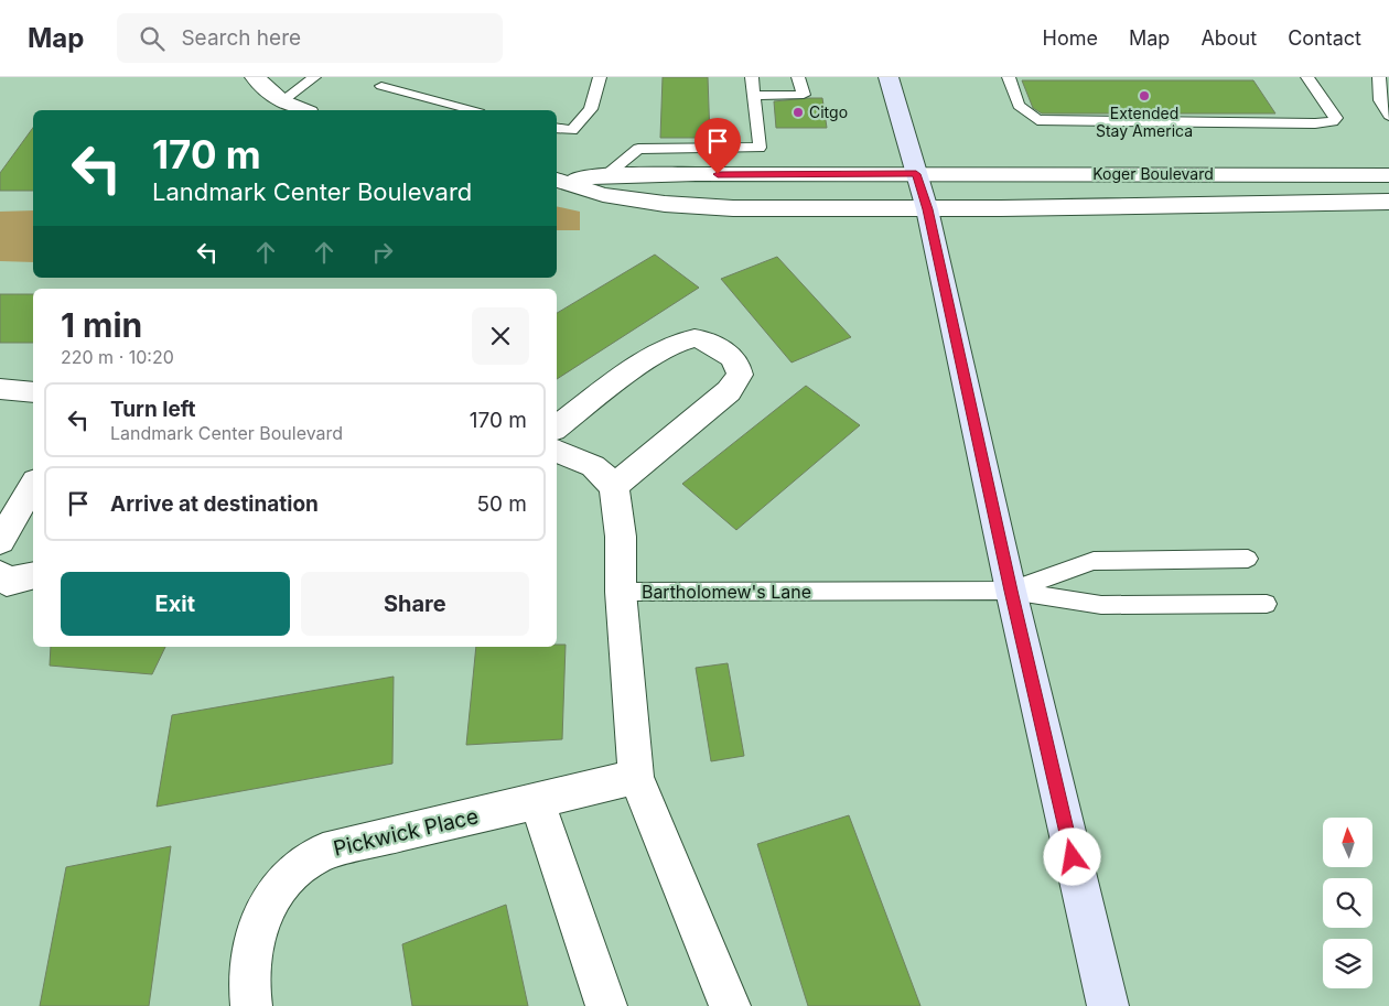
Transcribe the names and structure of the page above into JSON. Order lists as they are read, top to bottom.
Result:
{
  "streets": {
    "street": ["Koger Boulevard", "Bartholomew's Lane", "Pickwick Place"]
  },
  "places": ["Extended Stay America", "Citgo"],
  "north": "top",
  "page": {
    "header": "Map",
    "search": "Search here",
    "nav": [
      "Home",
      "Map",
      "About",
      "Contact"
    ],
    "turn": ["170 m", "Landmark Center Boulevard"],
    "heading": ["1 min", "220 m · 10:20"],
    "list": [
      {
        "name": "Turn left",
        "note": "Landmark Center Boulevard",
        "value": "170 m"
      },
      {
        "name": "Arrive at destination",
        "value": "50 m"
      }
    ],
    "buttons": ["Exit", "Share"]
  }
}
